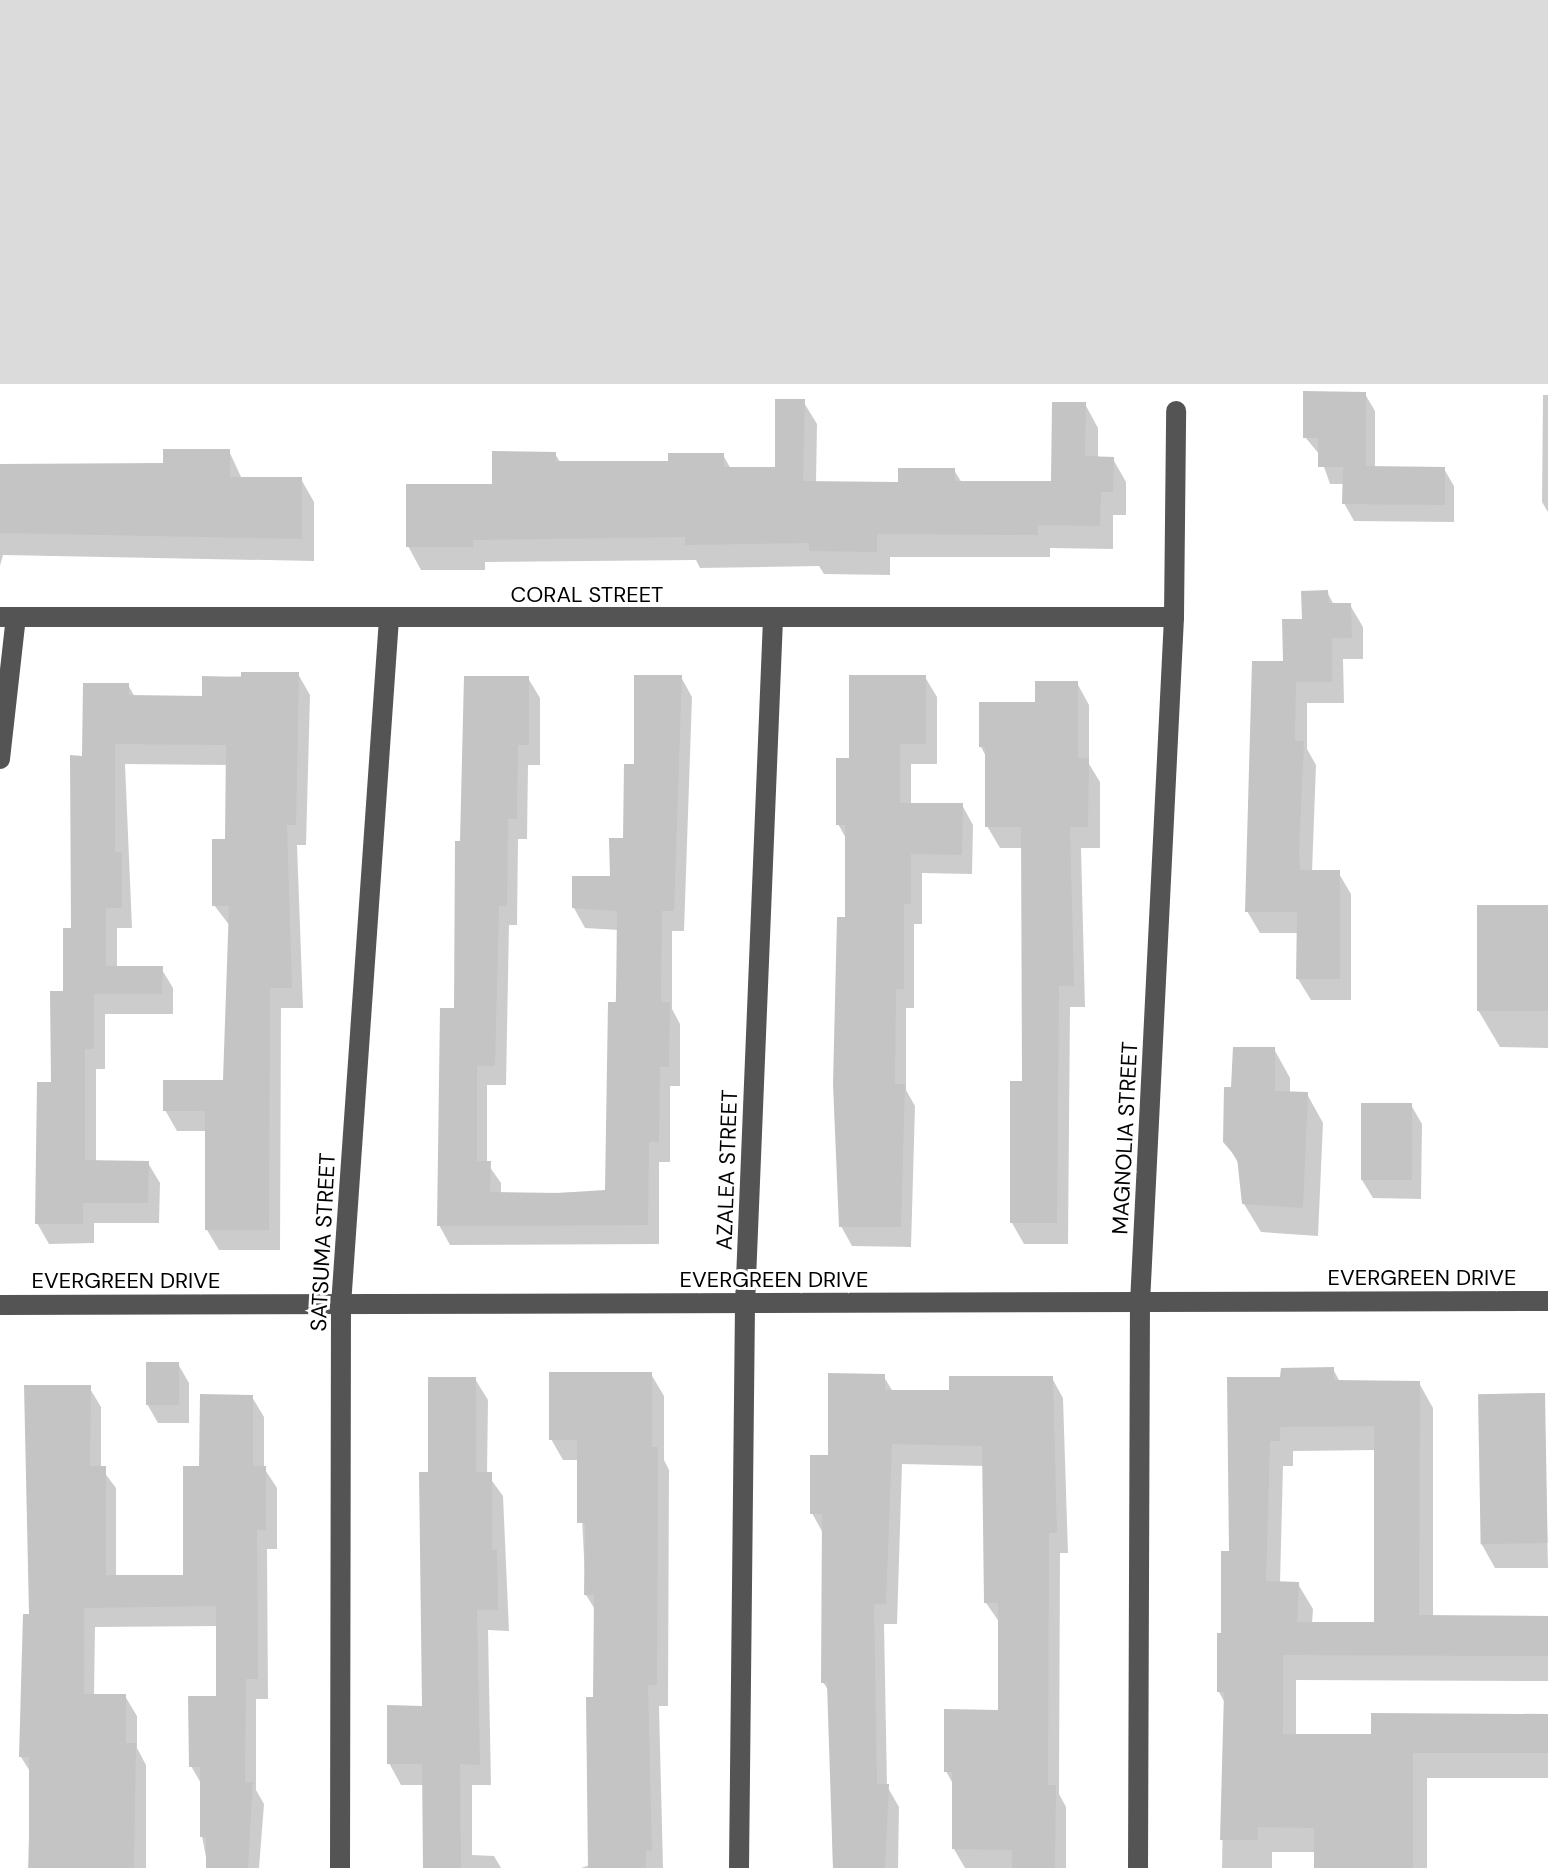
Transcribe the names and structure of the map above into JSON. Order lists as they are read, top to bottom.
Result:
{
  "streets": {
    "street": [
      "CORAL STREET",
      "MAGNOLIA STREET",
      "AZALEA STREET",
      "SATSUMA STREET",
      "EVERGREEN DRIVE"
    ]
  },
  "crossings": [
    ["CORAL STREET", "MAGNOLIA STREET"],
    ["CORAL STREET", "AZALEA STREET"],
    ["CORAL STREET", "SATSUMA STREET"],
    ["MAGNOLIA STREET", "EVERGREEN DRIVE"],
    ["AZALEA STREET", "EVERGREEN DRIVE"],
    ["SATSUMA STREET", "EVERGREEN DRIVE"]
  ]
}
